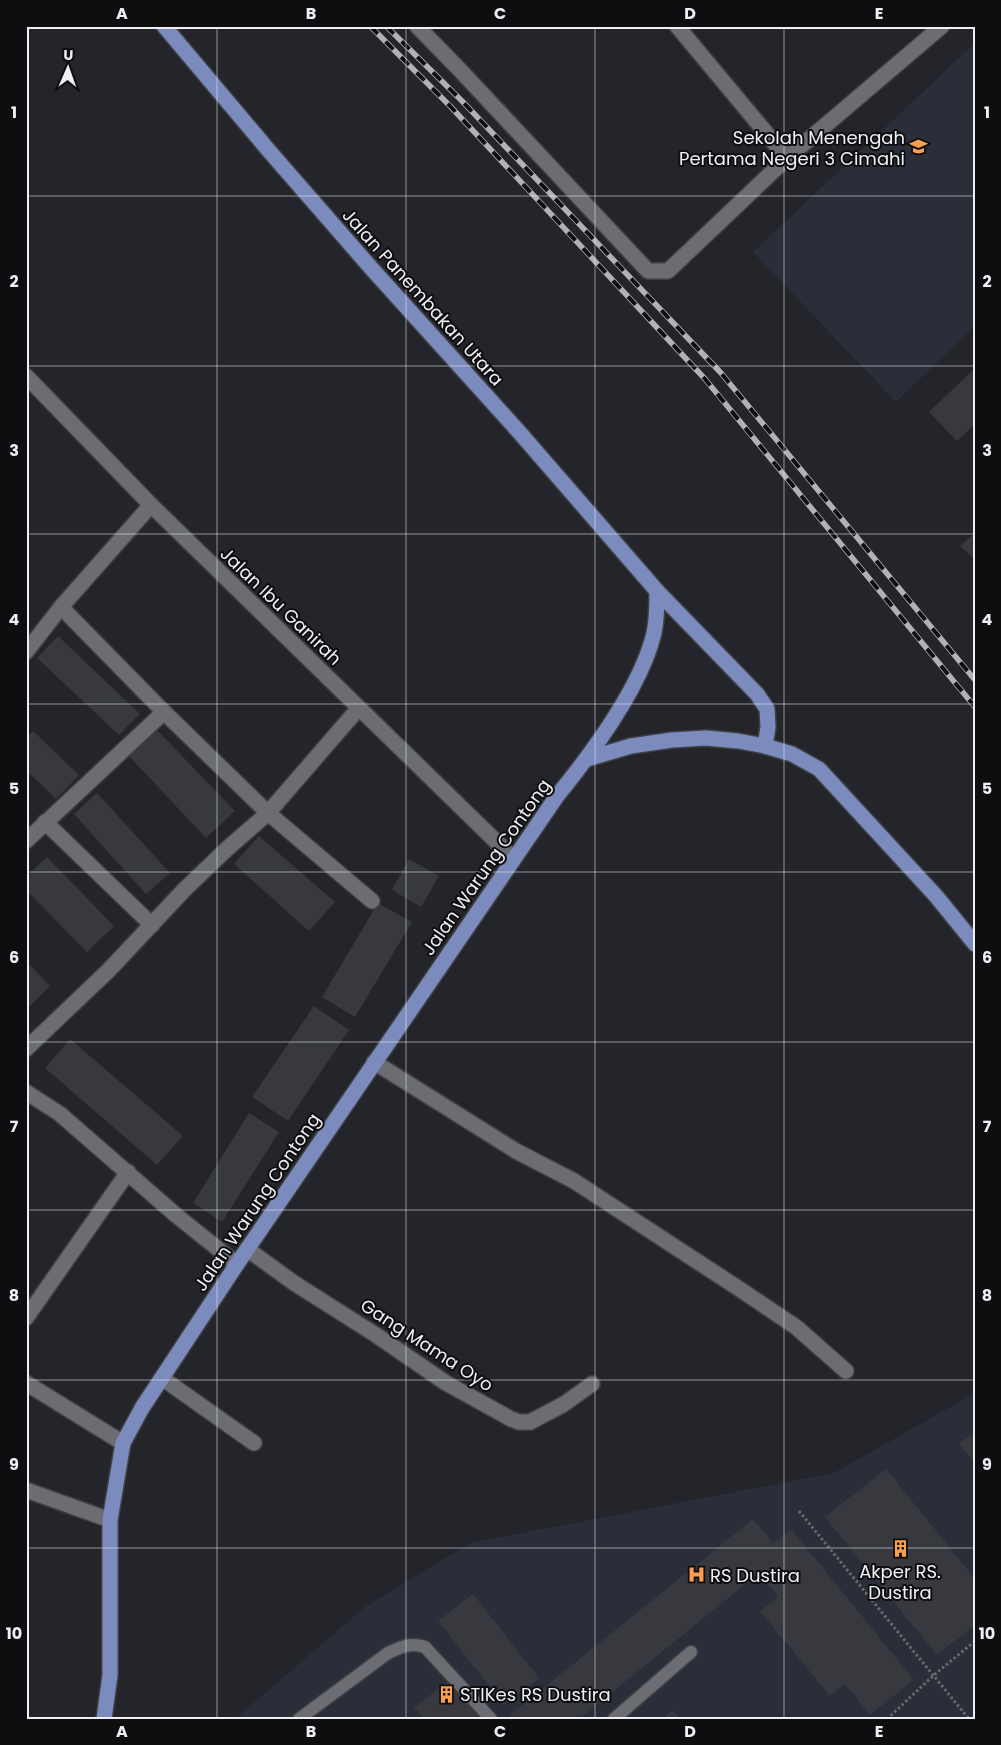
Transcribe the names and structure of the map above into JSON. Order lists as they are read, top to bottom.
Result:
{
  "streets": {
    "main road": ["Jalan Panembakan Utara", "Jalan Warung Contong"],
    "street": ["Jalan Ibu Ganirah", "Gang Mama Oyo"]
  },
  "crossings": [
    ["Jalan Panembakan Utara", "Jalan Warung Contong"],
    ["Jalan Ibu Ganirah", "Jalan Warung Contong"],
    ["Jalan Warung Contong", "Gang Mama Oyo"]
  ],
  "places": {
    "school or university": ["Sekolah Menengah Pertama Negeri 3 Cimahi"],
    "building": ["Akper RS. Dustira", "STIKes RS Dustira"],
    "hospital": ["RS Dustira"]
  },
  "north": "top",
  "grid": {
    "columns": [
      "A",
      "B",
      "C",
      "D",
      "E"
    ],
    "rows": [
      "1",
      "2",
      "3",
      "4",
      "5",
      "6",
      "7",
      "8",
      "9",
      "10"
    ]
  }
}
